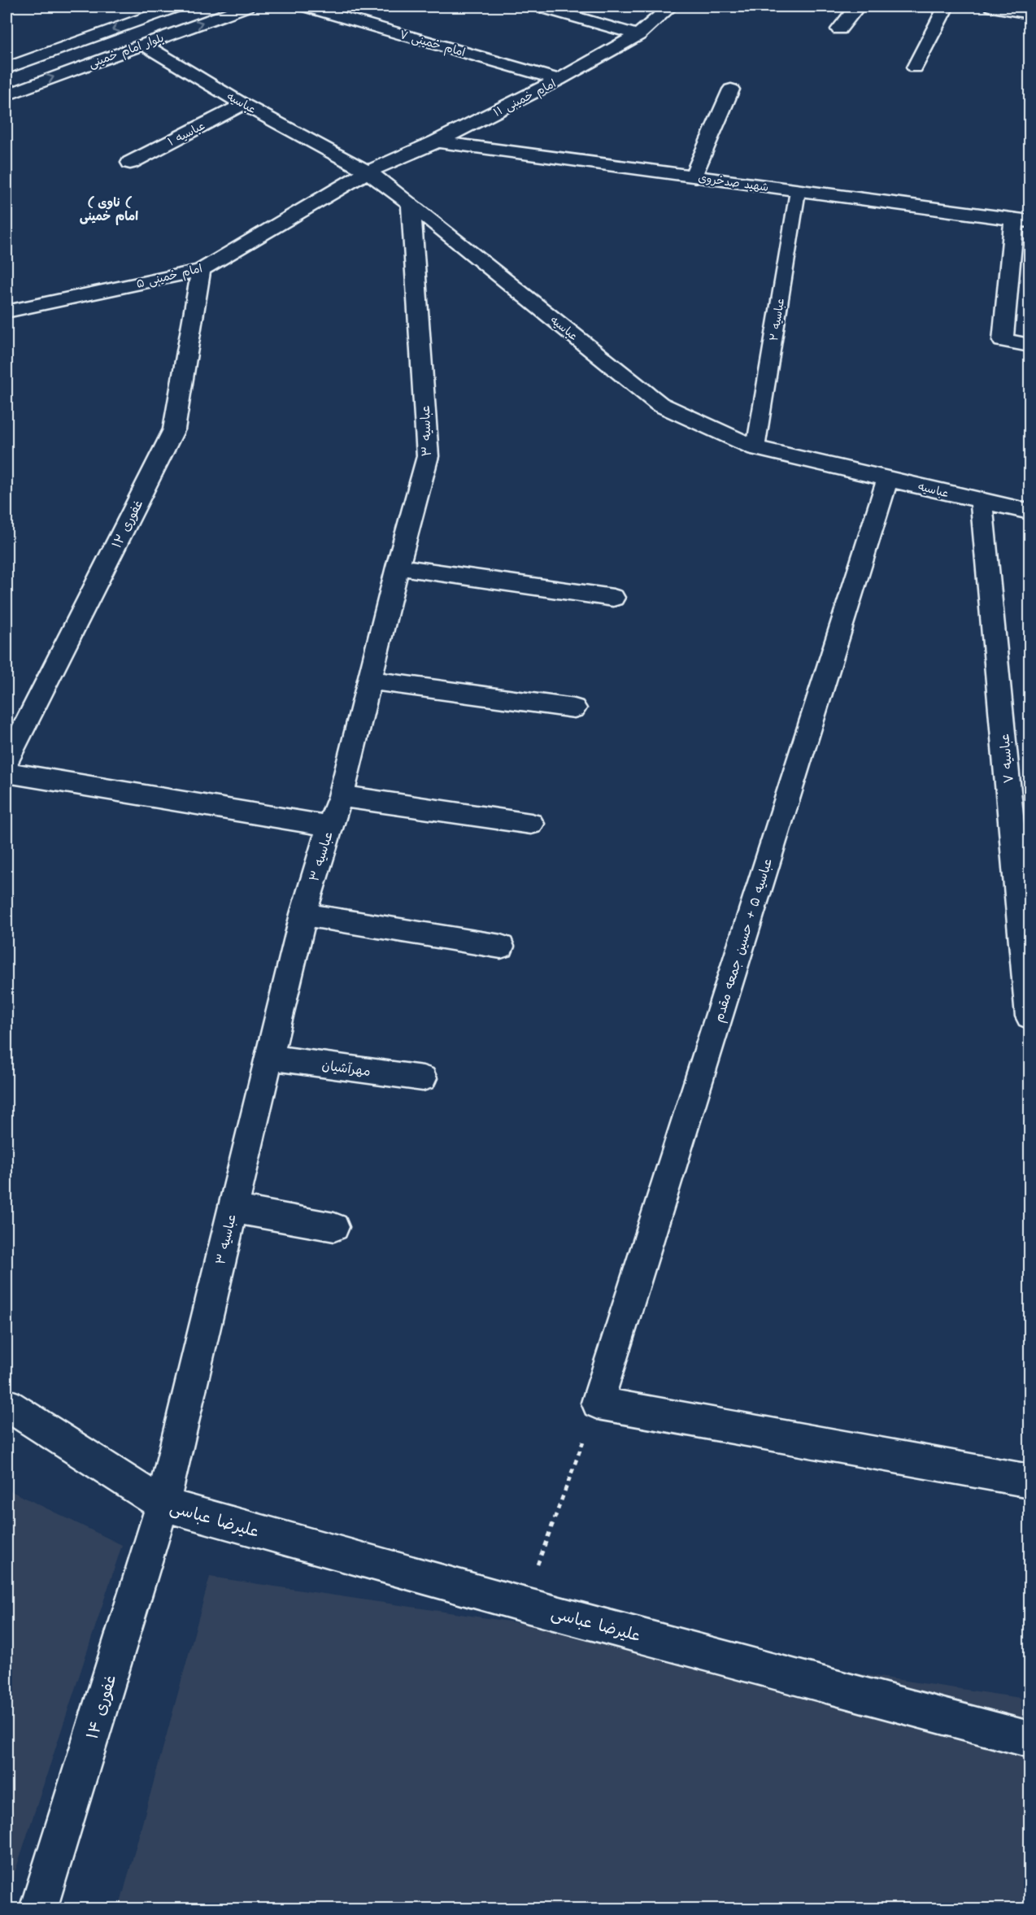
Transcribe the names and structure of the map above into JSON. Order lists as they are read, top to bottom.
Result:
{
  "streets": {
    "street": [
      "امام خمینی ۷",
      "بلوار امام خمینی",
      "امام خمینی ۱۱",
      "عباسیه",
      "عباسیه ۱",
      "شهید صدخروی",
      "امام خمینی ۵",
      "عباسیه ۳",
      "غفوری ۱۲",
      "عباسیه ۷",
      "عباسیه ۵ + حسین جمعه مقدم",
      "مهرآشیان",
      "علیرضا عباسی",
      "غفوری ۱۴"
    ],
    "lane": ["عباسیه ۲"]
  },
  "crossings": [
    ["امام خمینی ۷", "امام خمینی ۱۱"],
    ["بلوار امام خمینی", "عباسیه"],
    ["امام خمینی ۱۱", "عباسیه"],
    ["امام خمینی ۱۱", "شهید صدخروی"],
    ["امام خمینی ۱۱", "امام خمینی ۵"],
    ["عباسیه", "عباسیه ۱"],
    ["عباسیه", "امام خمینی ۵"],
    ["عباسیه", "عباسیه ۲"],
    ["عباسیه", "عباسیه ۳"],
    ["عباسیه", "عباسیه ۷"],
    ["عباسیه", "عباسیه ۵ + حسین جمعه مقدم"],
    ["شهید صدخروی", "عباسیه ۲"],
    ["امام خمینی ۵", "غفوری ۱۲"],
    ["عباسیه ۳", "مهرآشیان"],
    ["عباسیه ۳", "علیرضا عباسی"],
    ["عباسیه ۳", "غفوری ۱۴"],
    ["علیرضا عباسی", "غفوری ۱۴"]
  ],
  "districts": ["( ناوی ( امام خمینی"]
}
